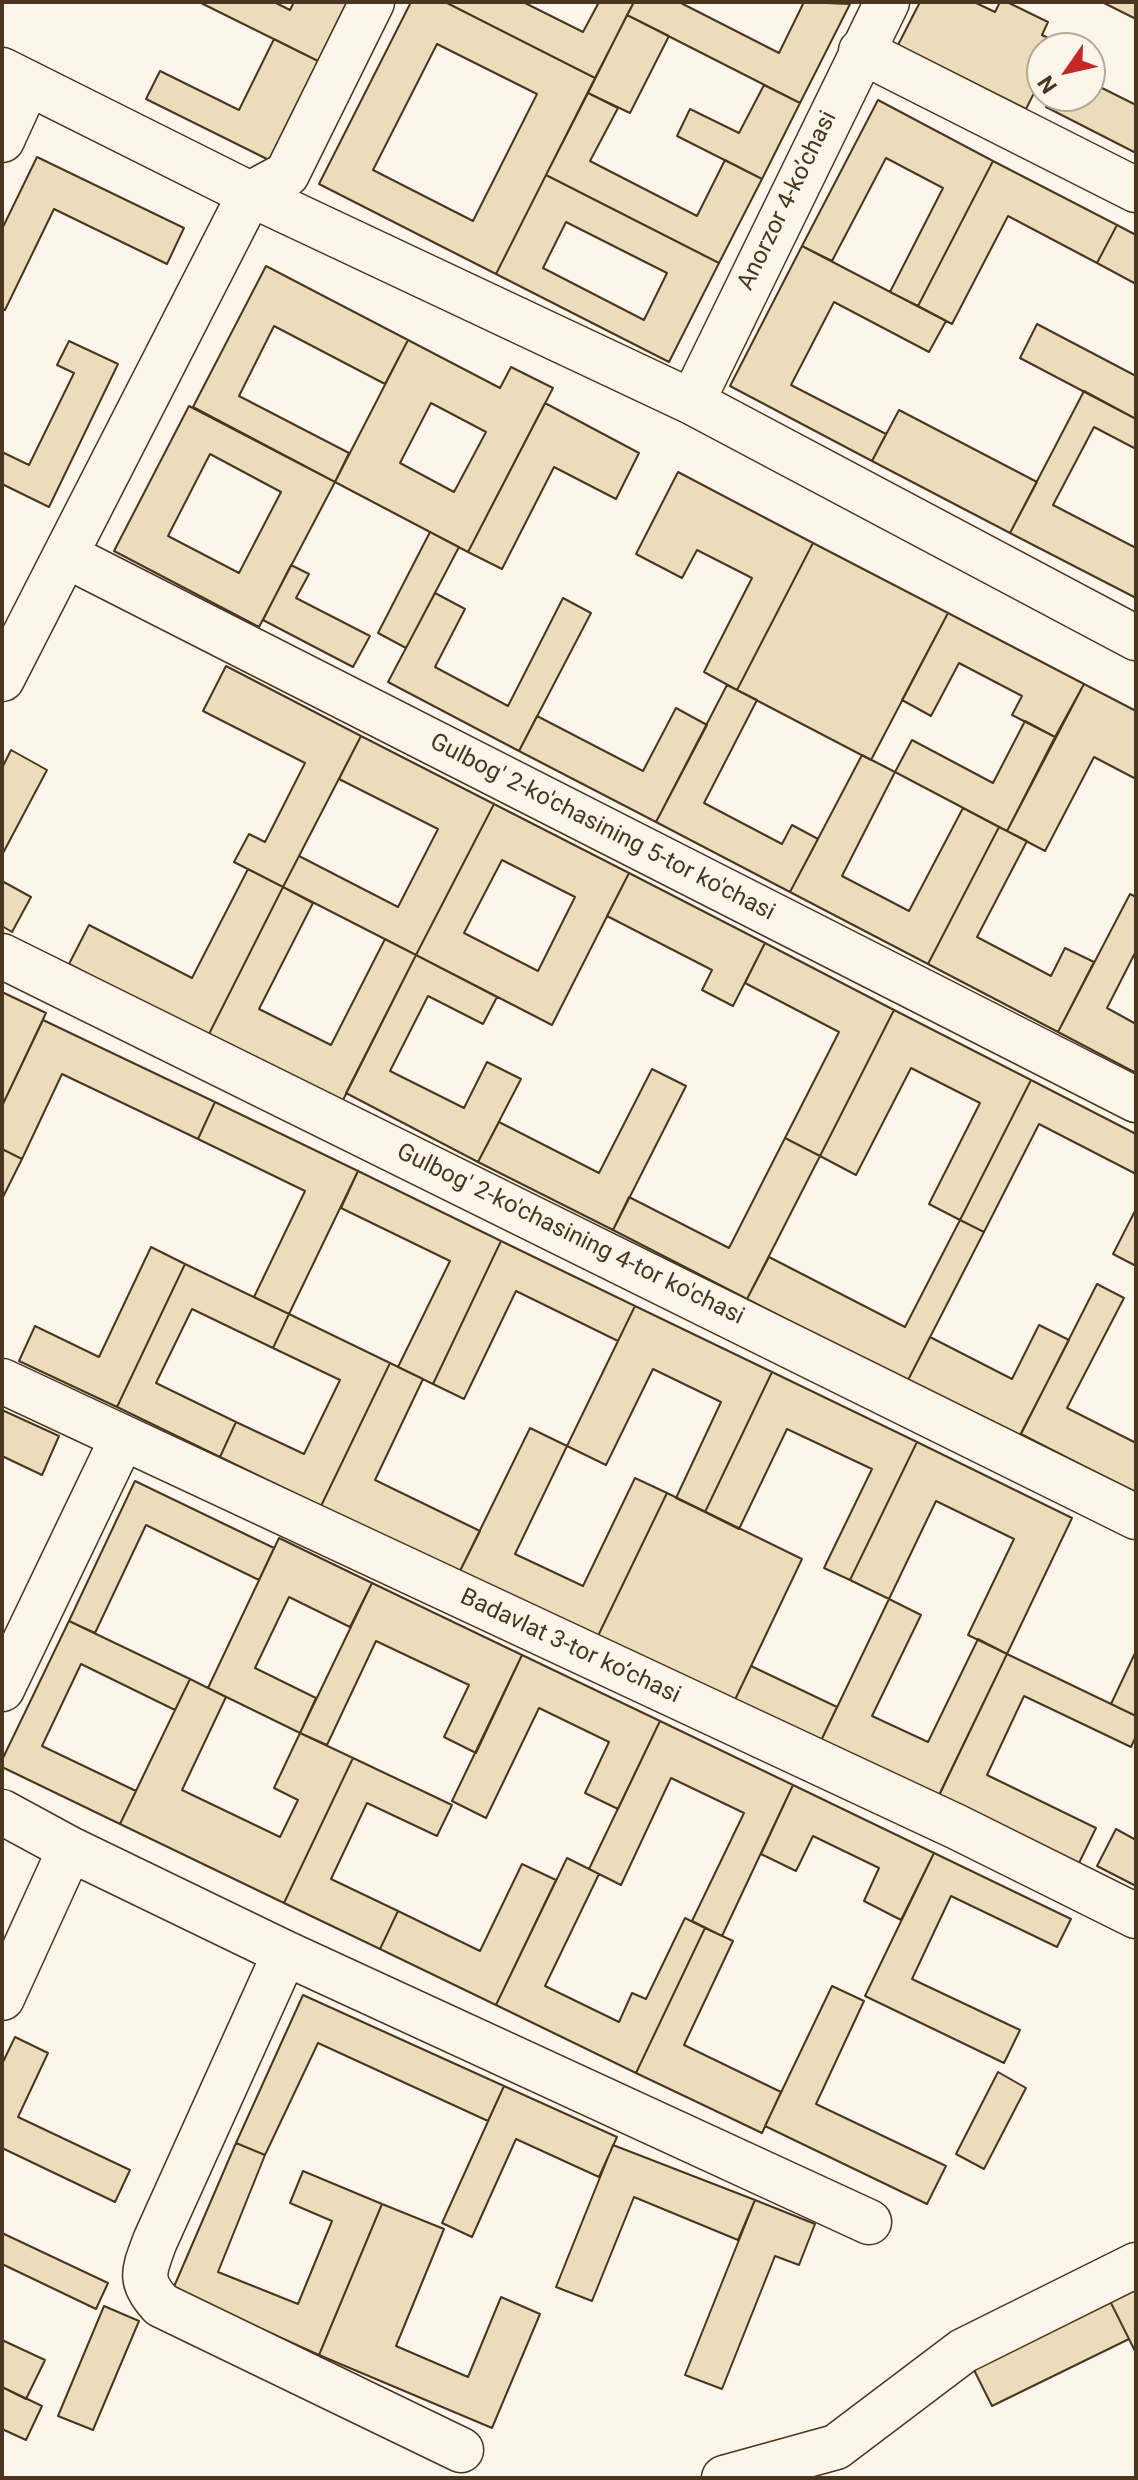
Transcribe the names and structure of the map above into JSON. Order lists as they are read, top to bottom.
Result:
{
  "streets": {
    "street": [
      "Аnorzor 4-koʼchasi",
      "Gulbog' 2-ko'chasining 5-tor ko'chasi",
      "Gulbog' 2-ko'chasining 4-tor ko'chasi",
      "Badavlat 3-tor koʼchasi"
    ]
  },
  "north": "bottom left"
}
